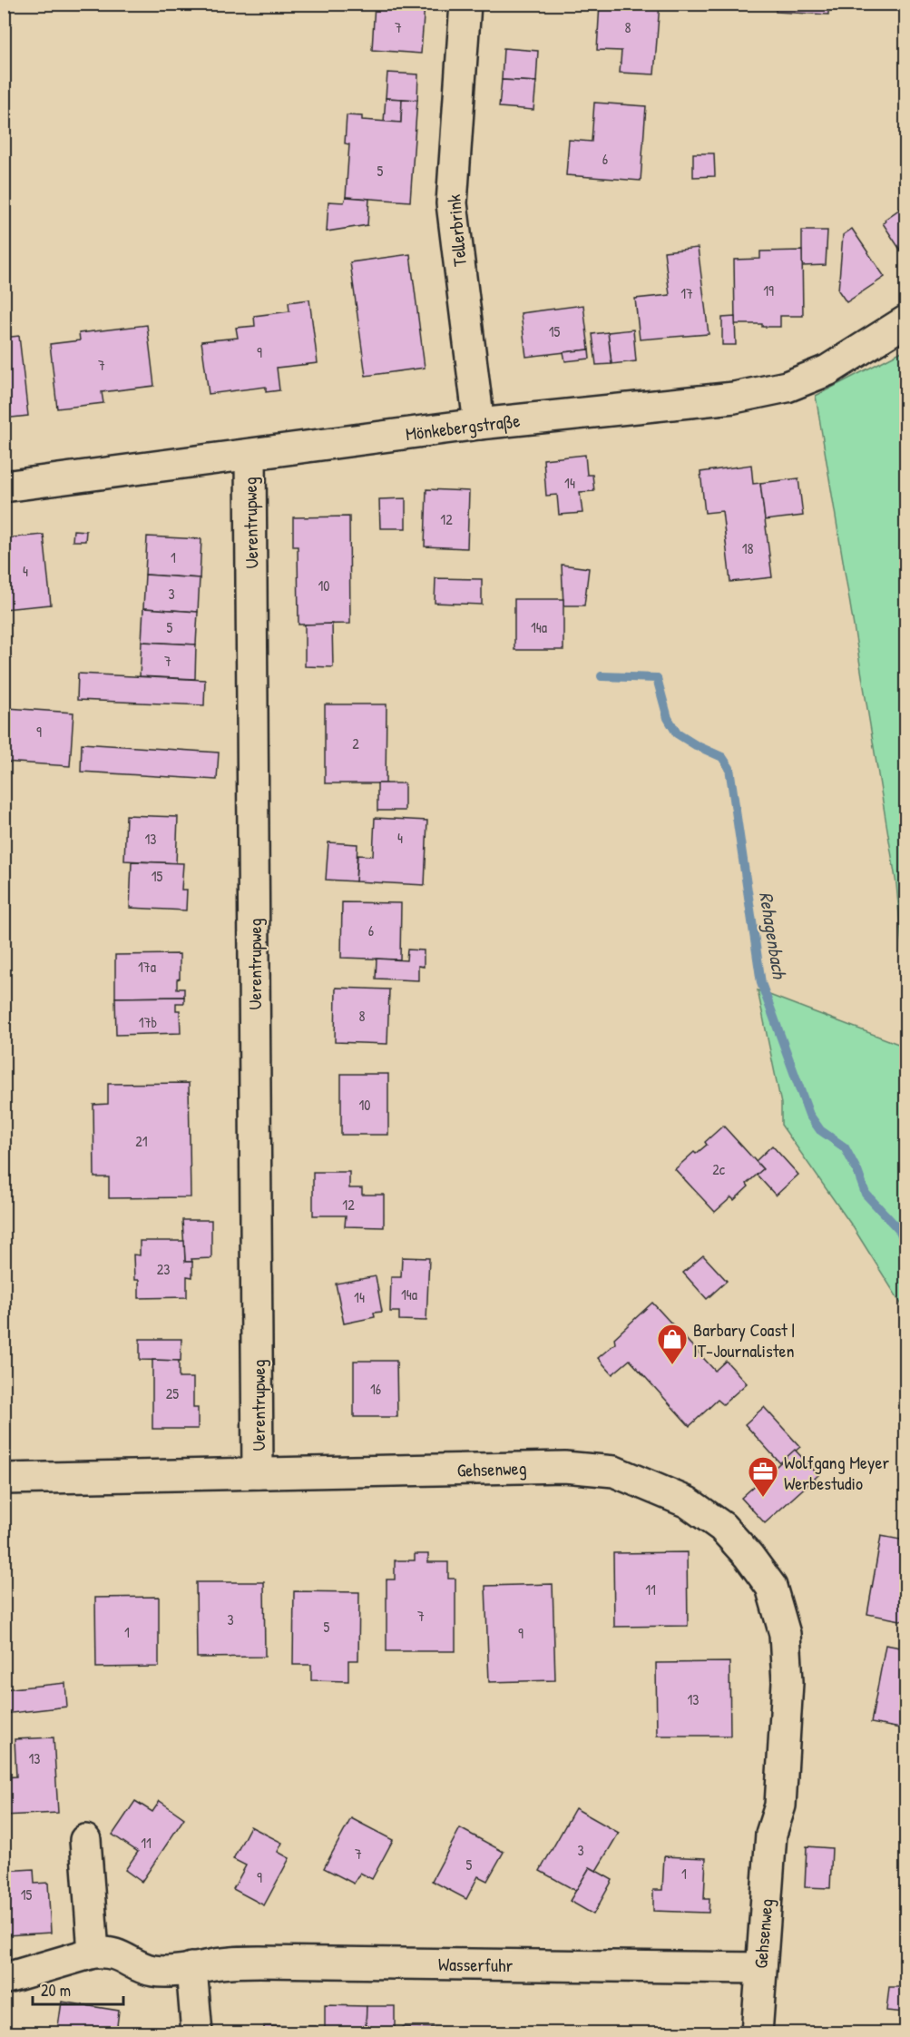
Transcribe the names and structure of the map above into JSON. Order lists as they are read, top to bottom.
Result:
{
  "streets": {
    "street": [
      "Tellerbrink",
      "Mönkebergstraße",
      "Uerentrupweg",
      "Gehsenweg",
      "Wasserfuhr"
    ]
  },
  "crossings": [
    ["Tellerbrink", "Mönkebergstraße"],
    ["Mönkebergstraße", "Uerentrupweg"],
    ["Uerentrupweg", "Gehsenweg"],
    ["Gehsenweg", "Wasserfuhr"]
  ],
  "water": ["Rehagenbach"],
  "places": {
    "shop": ["Barbary Coast | IT-Journalisten"],
    "office": ["Wolfgang Meyer Werbestudio"]
  },
  "house_numbers": [
    "7",
    "8",
    "6",
    "5",
    "19",
    "17",
    "15",
    "9",
    "7",
    "14",
    "12",
    "18",
    "1",
    "4",
    "10",
    "3",
    "5",
    "14a",
    "7",
    "9",
    "2",
    "4",
    "13",
    "15",
    "6",
    "17a",
    "8",
    "17b",
    "10",
    "21",
    "2c",
    "12",
    "23",
    "14a",
    "14",
    "16",
    "25",
    "11",
    "7",
    "3",
    "5",
    "1",
    "9",
    "13",
    "13",
    "11",
    "3",
    "7",
    "5",
    "1",
    "9",
    "15"
  ],
  "scale_bar": "20 m"
}
